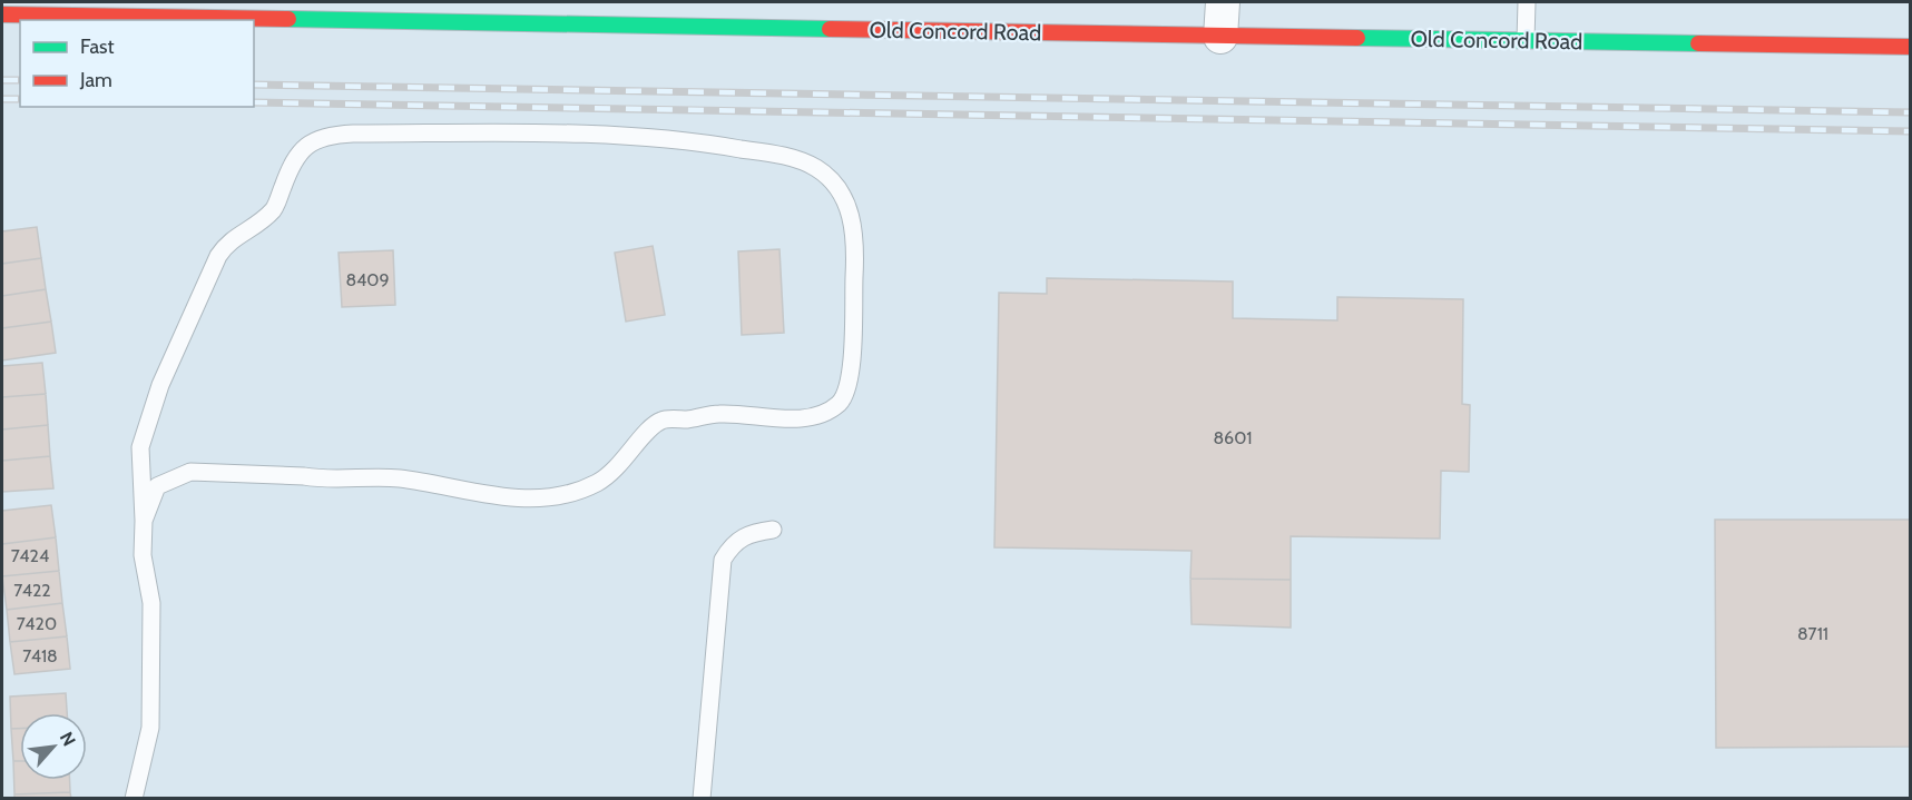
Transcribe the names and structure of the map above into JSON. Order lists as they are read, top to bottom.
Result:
{
  "streets": {
    "street": ["Old Concord Road"]
  },
  "house_numbers": [
    "8409",
    "8601",
    "7424",
    "7422",
    "7420",
    "8711",
    "7418"
  ],
  "legend": ["Fast", "Jam"],
  "north": "top right"
}
